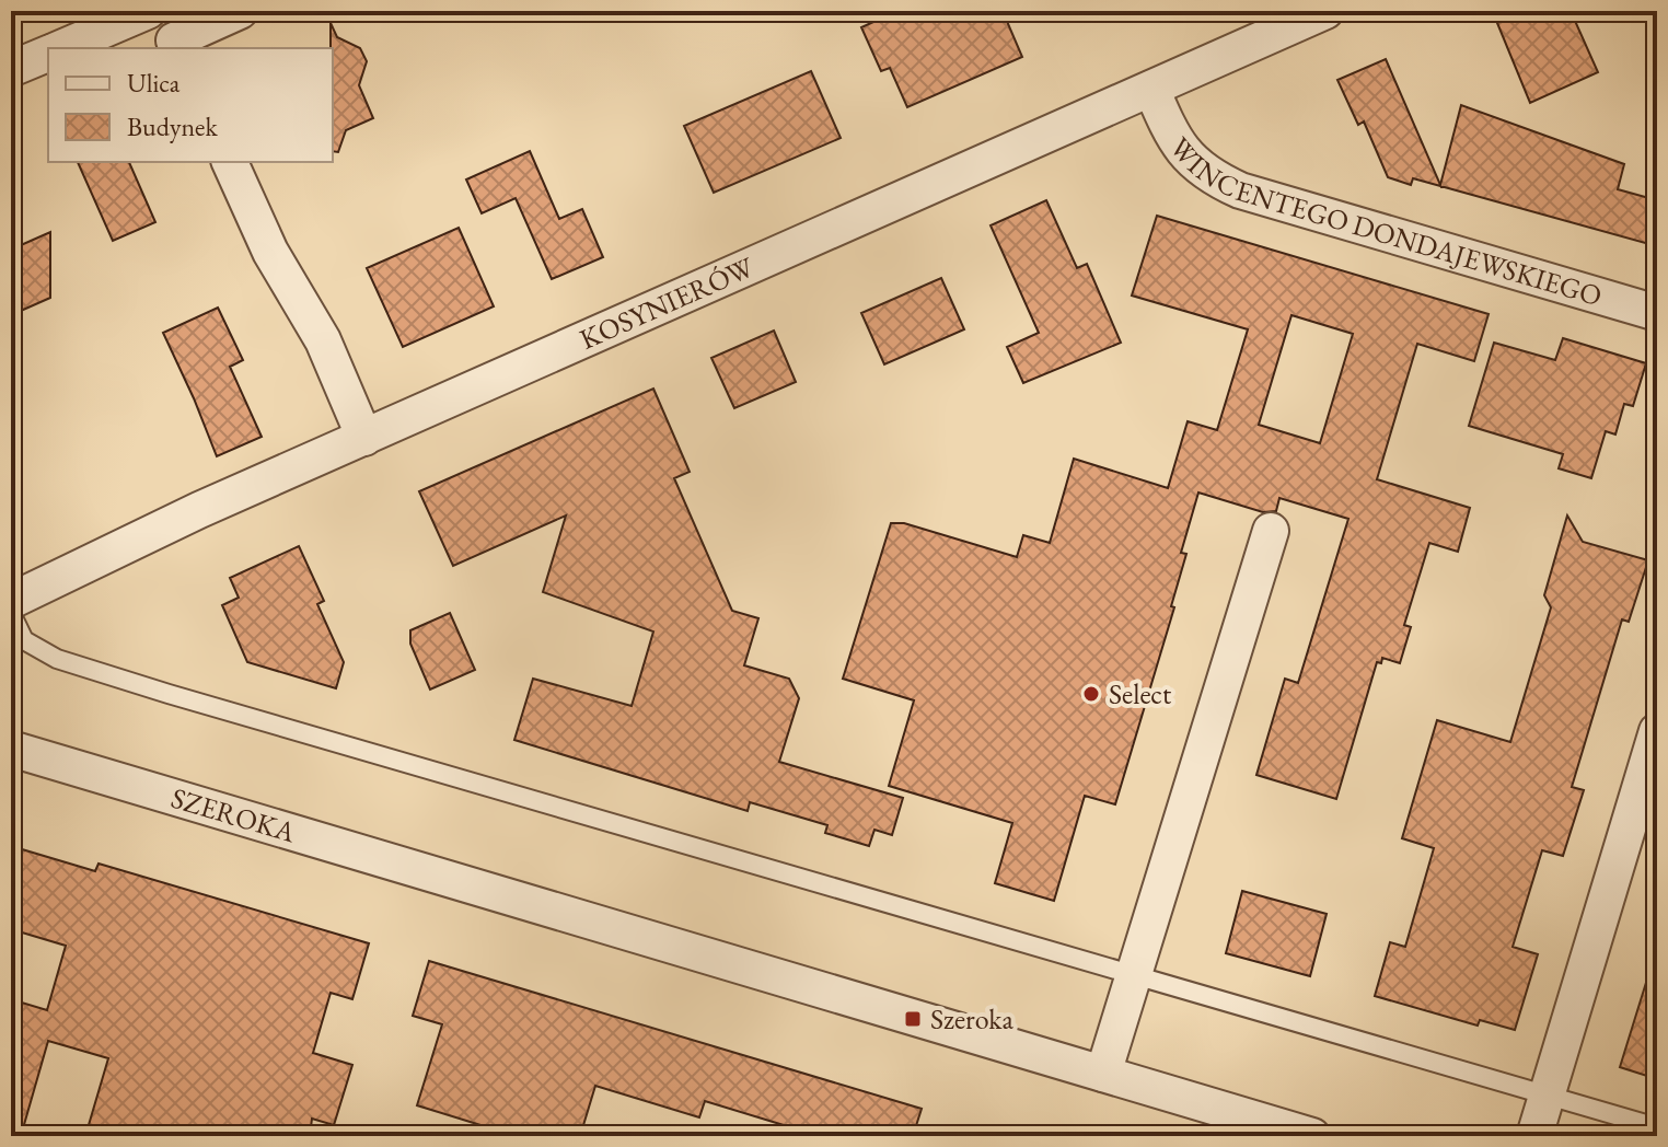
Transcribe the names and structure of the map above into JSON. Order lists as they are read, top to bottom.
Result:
{
  "streets": {
    "street": ["WINCENTEGO DONDAJEWSKIEGO", "KOSYNIERÓW", "SZEROKA"]
  },
  "crossings": [
    ["WINCENTEGO DONDAJEWSKIEGO", "KOSYNIERÓW"]
  ],
  "places": {
    "other": ["Select"],
    "transit": ["Szeroka"]
  },
  "legend": ["Ulica", "Budynek"]
}
